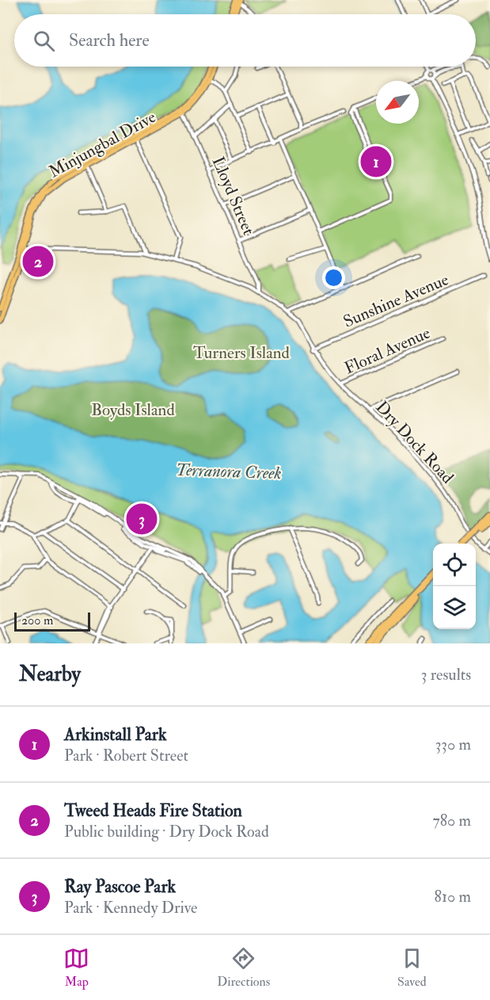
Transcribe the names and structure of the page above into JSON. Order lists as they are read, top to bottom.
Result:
{
  "streets": {
    "main road": ["Minjungbal Drive"],
    "street": [
      "Lloyd Street",
      "Sunshine Avenue",
      "Floral Avenue",
      "Dry Dock Road"
    ]
  },
  "crossings": [
    ["Minjungbal Drive", "Lloyd Street"],
    ["Minjungbal Drive", "Dry Dock Road"],
    ["Lloyd Street", "Dry Dock Road"],
    ["Sunshine Avenue", "Dry Dock Road"],
    ["Floral Avenue", "Dry Dock Road"]
  ],
  "water": ["Terranora Creek"],
  "parks": ["Turners Island", "Boyds Island"],
  "scale_bar": "200 m",
  "north": "bottom left",
  "page": {
    "search": "Search here",
    "pins": ["1", "2", "3"],
    "scale": "200 m",
    "heading": ["Nearby", "3 results"],
    "list": [
      {
        "mark": "1",
        "name": "Arkinstall Park",
        "note": "Park · Robert Street",
        "value": "330 m"
      },
      {
        "mark": "2",
        "name": "Tweed Heads Fire Station",
        "note": "Public building · Dry Dock Road",
        "value": "780 m"
      },
      {
        "mark": "3",
        "name": "Ray Pascoe Park",
        "note": "Park · Kennedy Drive",
        "value": "810 m"
      }
    ],
    "nav": ["Map", "Directions", "Saved"]
  }
}
